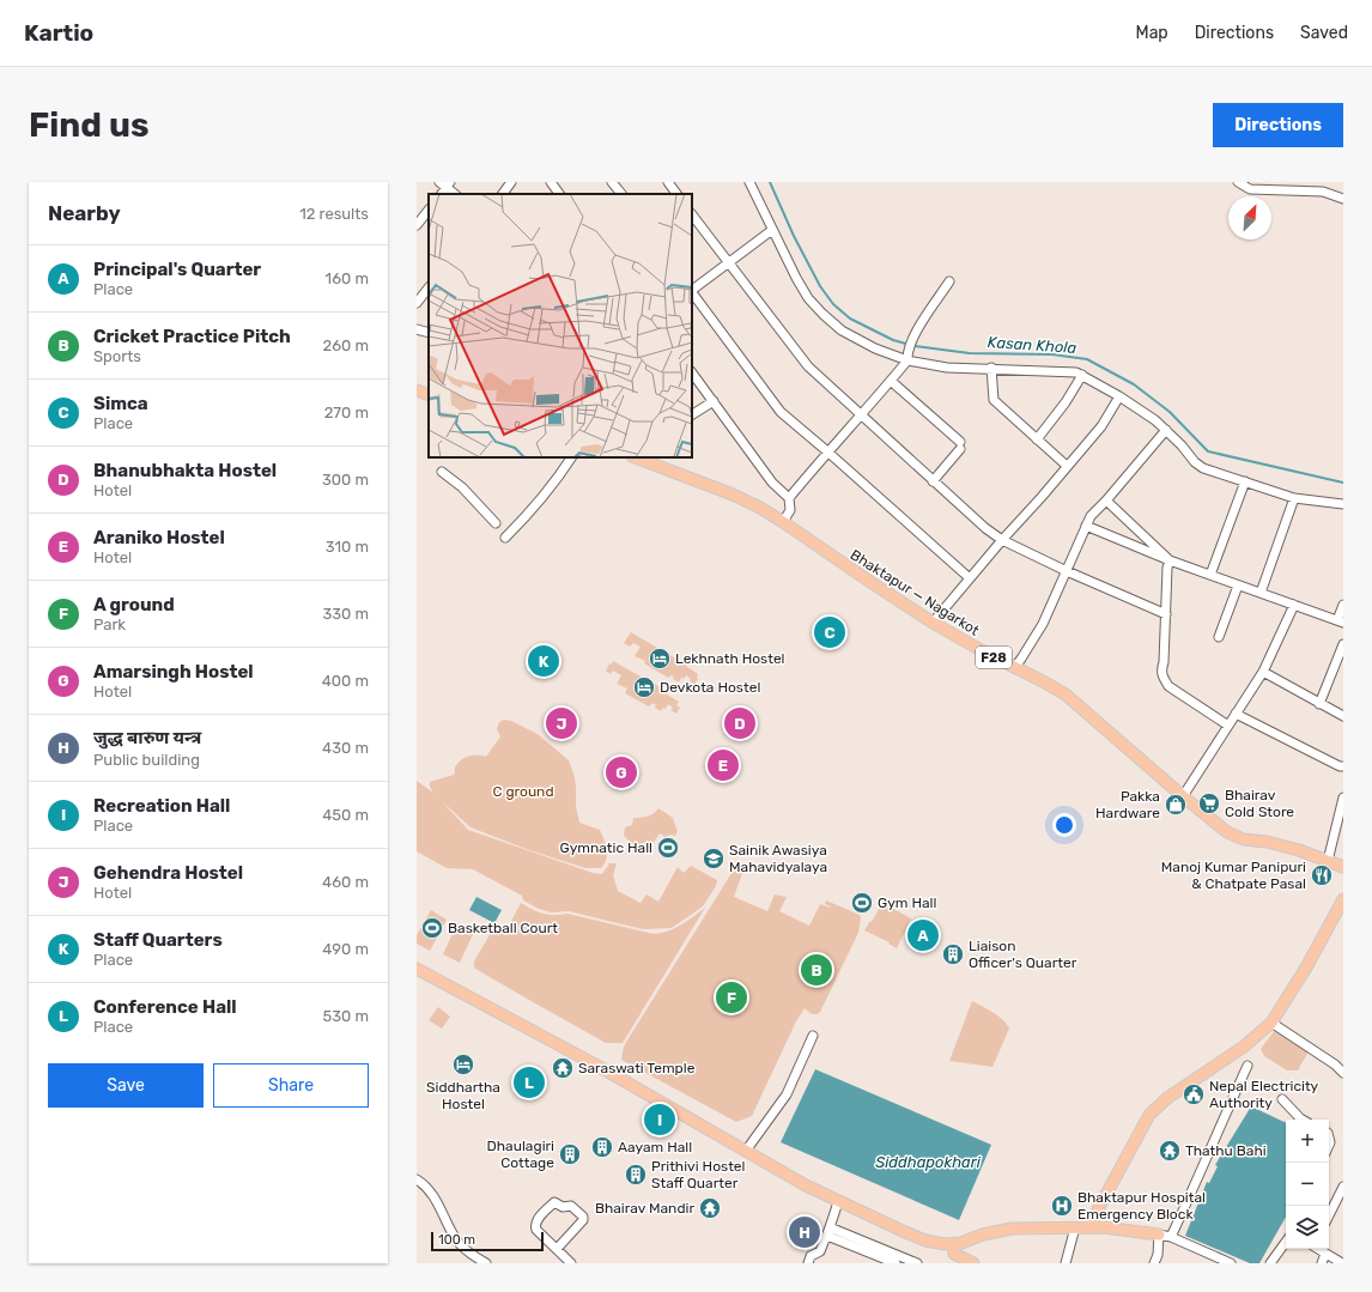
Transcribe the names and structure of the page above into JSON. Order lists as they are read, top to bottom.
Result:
{
  "streets": {
    "main road": ["Bhaktapur — Nagarkot", "F28"]
  },
  "water": ["Kasan Khola", "Siddhapokhari"],
  "parks": ["C ground"],
  "places": {
    "hotel": ["Lekhnath Hostel", "Devkota Hostel", "Siddhartha Hostel"],
    "supermarket": ["Bhairav Cold Store"],
    "shop": ["Pakka Hardware"],
    "sports": ["Gymnatic Hall", "Gym Hall", "Basketball Court"],
    "school or university": ["Sainik Awasiya Mahavidyalaya"],
    "restaurant": ["Manoj Kumar Panipuri & Chatpate Pasal"],
    "building": [
      "Liaison Officer's Quarter",
      "Aayam Hall",
      "Dhaulagiri Cottage",
      "Prithivi Hostel Staff Quarter"
    ],
    "temple": ["Saraswati Temple", "Thathu Bahi", "Bhairav Mandir"],
    "public building": ["Nepal Electricity Authority"],
    "hospital": ["Bhaktapur Hospital Emergency Block"]
  },
  "scale_bar": "100 m",
  "north": "top right",
  "page": {
    "header": "Kartio",
    "nav": ["Map", "Directions", "Saved"],
    "buttons": [
      "Directions",
      ["Save", "Share"]
    ],
    "title": "Find us",
    "heading": ["Nearby", "12 results"],
    "list": [
      {
        "mark": "A",
        "name": "Principal's Quarter",
        "note": "Place",
        "value": "160 m"
      },
      {
        "mark": "B",
        "name": "Cricket Practice Pitch",
        "note": "Sports",
        "value": "260 m"
      },
      {
        "mark": "C",
        "name": "Simca",
        "note": "Place",
        "value": "270 m"
      },
      {
        "mark": "D",
        "name": "Bhanubhakta Hostel",
        "note": "Hotel",
        "value": "300 m"
      },
      {
        "mark": "E",
        "name": "Araniko Hostel",
        "note": "Hotel",
        "value": "310 m"
      },
      {
        "mark": "F",
        "name": "A ground",
        "note": "Park",
        "value": "330 m"
      },
      {
        "mark": "G",
        "name": "Amarsingh Hostel",
        "note": "Hotel",
        "value": "400 m"
      },
      {
        "mark": "H",
        "name": "जुद्ध बारुण यन्त्र",
        "note": "Public building",
        "value": "430 m"
      },
      {
        "mark": "I",
        "name": "Recreation Hall",
        "note": "Place",
        "value": "450 m"
      },
      {
        "mark": "J",
        "name": "Gehendra Hostel",
        "note": "Hotel",
        "value": "460 m"
      },
      {
        "mark": "K",
        "name": "Staff Quarters",
        "note": "Place",
        "value": "490 m"
      },
      {
        "mark": "L",
        "name": "Conference Hall",
        "note": "Place",
        "value": "530 m"
      }
    ],
    "pins": [
      "C",
      "K",
      "D",
      "J",
      "E",
      "G",
      "A",
      "B",
      "F",
      "L",
      "I",
      "H"
    ],
    "map_buttons": ["+", "−"],
    "scale": "100 m"
  }
}
